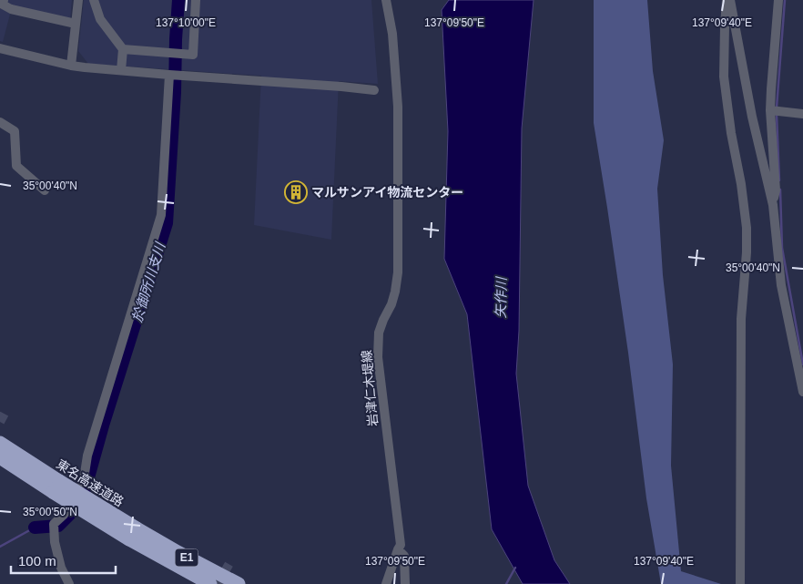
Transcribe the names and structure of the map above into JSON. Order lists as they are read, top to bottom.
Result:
{
  "streets": {
    "highway": ["東名高速道路", "E1"],
    "street": ["岩津仁木堤線"]
  },
  "water": ["於御所川支川", "矢作川"],
  "places": {
    "building": ["マルサンアイ物流センター"]
  },
  "scale_bar": "100 m",
  "coordinates": [
    "137°10'00\"E",
    "137°09'50\"E",
    "137°09'40\"E",
    "35°00'40\"N",
    "35°00'50\"N"
  ]
}
